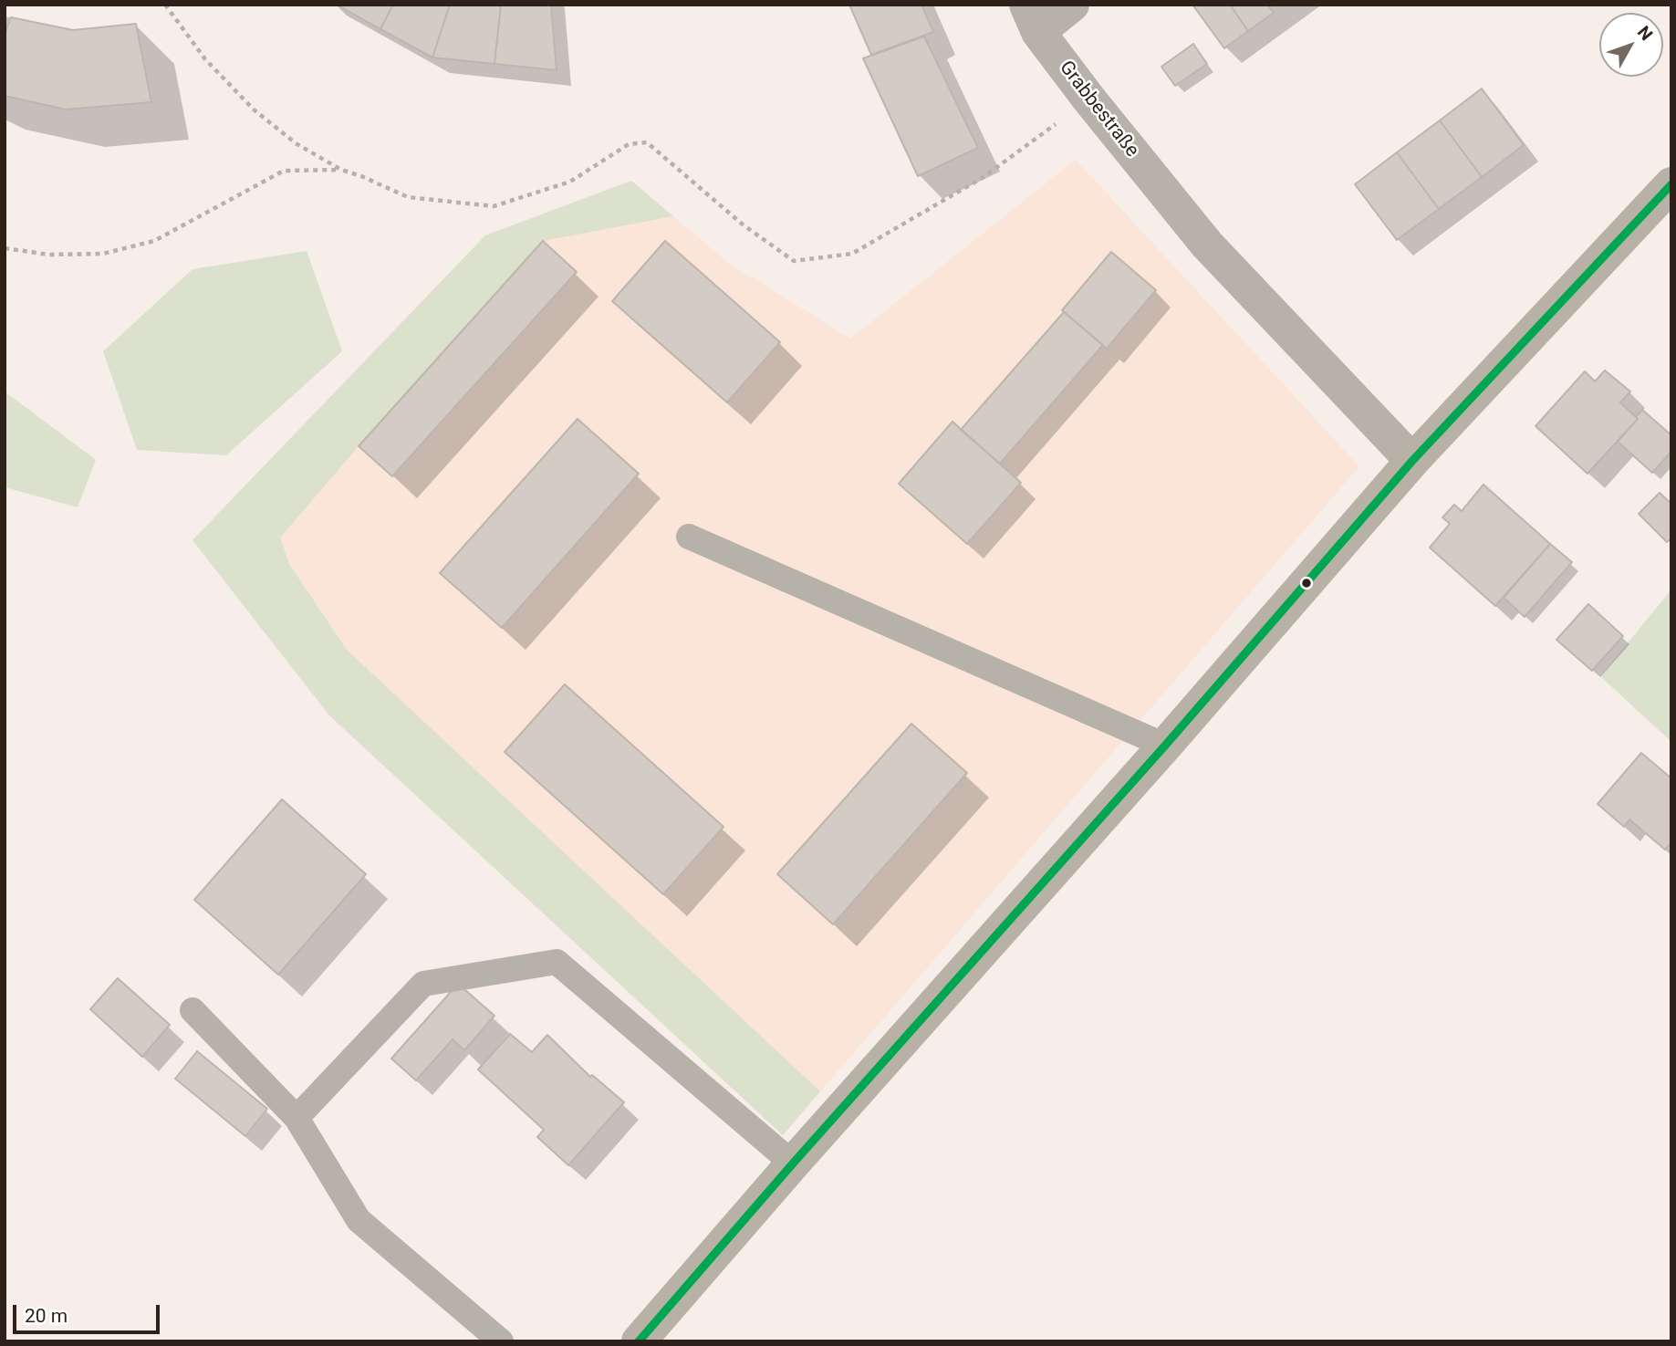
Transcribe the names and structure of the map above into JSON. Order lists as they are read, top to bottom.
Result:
{
  "streets": {
    "street": ["Grabbestraße"]
  },
  "scale_bar": "20 m",
  "north": "top right"
}
